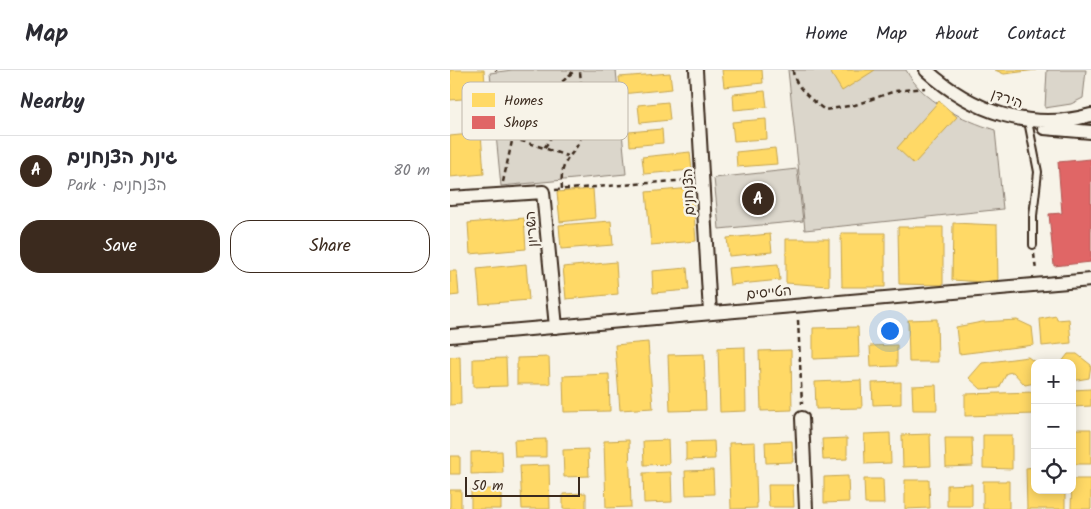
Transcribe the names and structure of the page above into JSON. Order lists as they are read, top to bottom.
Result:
{
  "streets": {
    "street": [
      "הירדן",
      "הצנחנים",
      "השריון",
      "הטייסים"
    ]
  },
  "crossings": [
    ["הצנחנים", "הטייסים"],
    ["השריון", "הטייסים"]
  ],
  "legend": ["Homes", "Shops"],
  "scale_bar": "50 m",
  "page": {
    "header": "Map",
    "nav": [
      "Home",
      "Map",
      "About",
      "Contact"
    ],
    "heading": "Nearby",
    "list": [
      {
        "mark": "A",
        "name": "גינת הצנחנים",
        "note": "Park · הצנחנים",
        "value": "80 m"
      }
    ],
    "pins": "A",
    "buttons": ["Save", "Share"],
    "map_buttons": ["+", "−"],
    "scale": "50 m"
  }
}
